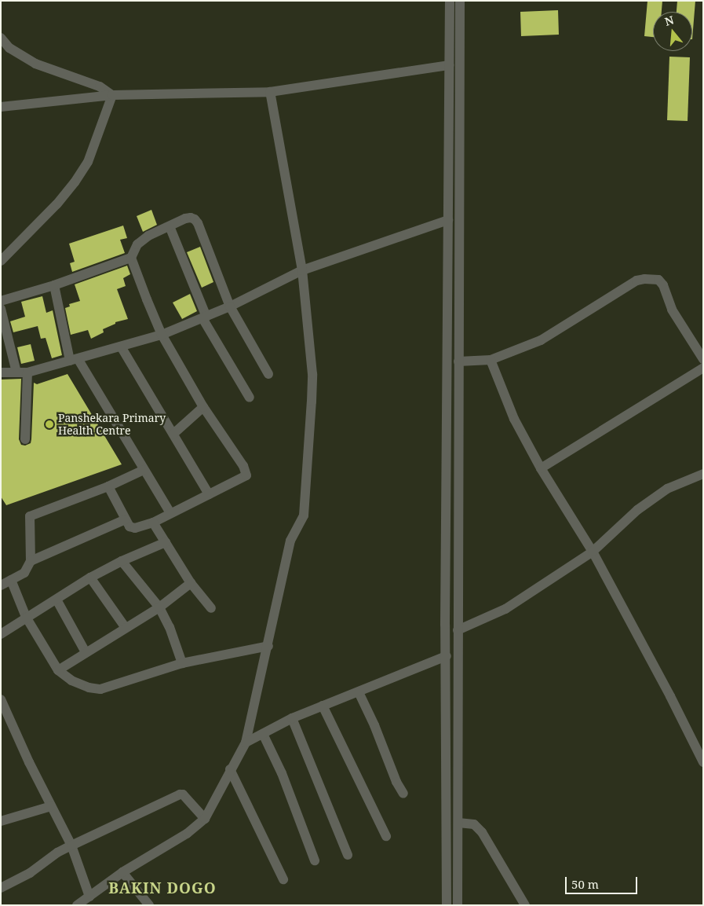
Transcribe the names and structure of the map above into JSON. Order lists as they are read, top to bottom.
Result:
{
  "districts": ["BAKIN DOGO"],
  "places": ["Panshekara Primary Health Centre"],
  "scale_bar": "50 m",
  "north": "top"
}
